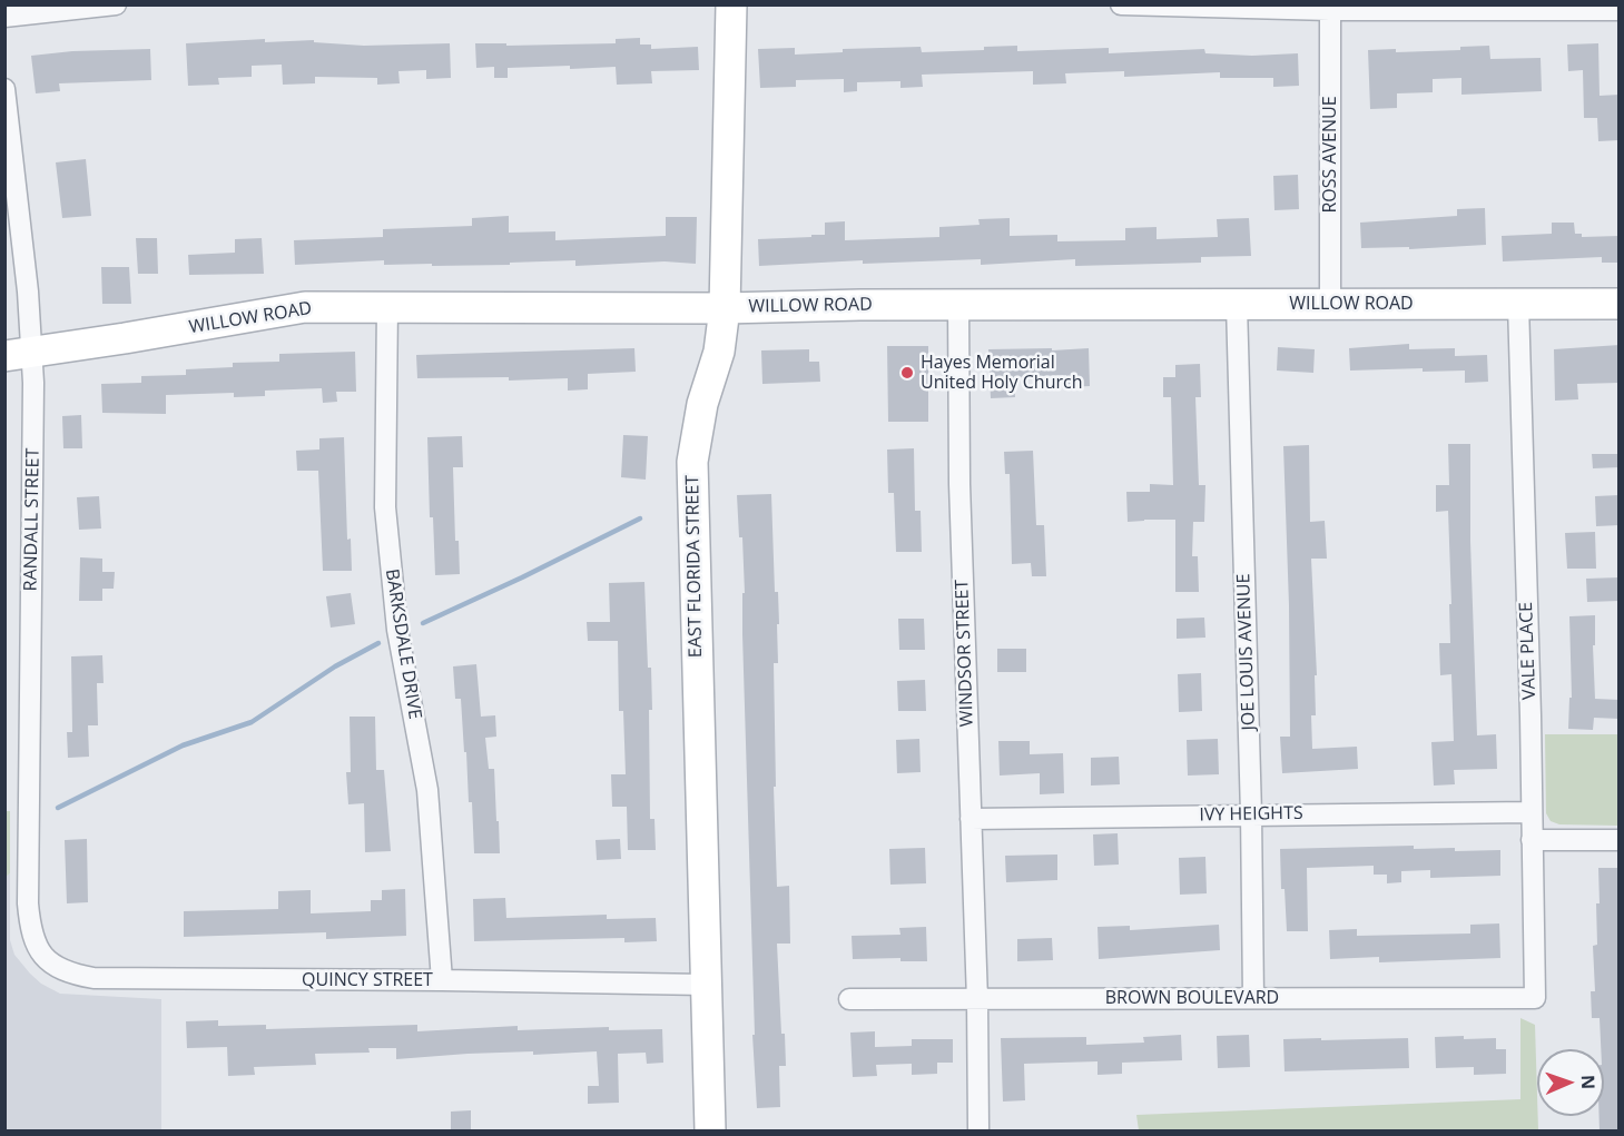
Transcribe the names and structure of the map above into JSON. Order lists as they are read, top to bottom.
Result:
{
  "streets": {
    "street": [
      "ROSS AVENUE",
      "WILLOW ROAD",
      "RANDALL STREET",
      "EAST FLORIDA STREET",
      "BARKSDALE DRIVE",
      "VALE PLACE",
      "JOE LOUIS AVENUE",
      "WINDSOR STREET",
      "IVY HEIGHTS",
      "QUINCY STREET",
      "BROWN BOULEVARD"
    ]
  },
  "crossings": [
    ["ROSS AVENUE", "WILLOW ROAD"],
    ["WILLOW ROAD", "RANDALL STREET"],
    ["WILLOW ROAD", "EAST FLORIDA STREET"],
    ["WILLOW ROAD", "BARKSDALE DRIVE"],
    ["WILLOW ROAD", "VALE PLACE"],
    ["WILLOW ROAD", "JOE LOUIS AVENUE"],
    ["WILLOW ROAD", "WINDSOR STREET"],
    ["RANDALL STREET", "QUINCY STREET"],
    ["EAST FLORIDA STREET", "QUINCY STREET"],
    ["BARKSDALE DRIVE", "QUINCY STREET"],
    ["VALE PLACE", "IVY HEIGHTS"],
    ["VALE PLACE", "BROWN BOULEVARD"],
    ["JOE LOUIS AVENUE", "IVY HEIGHTS"],
    ["JOE LOUIS AVENUE", "BROWN BOULEVARD"],
    ["WINDSOR STREET", "IVY HEIGHTS"],
    ["WINDSOR STREET", "BROWN BOULEVARD"]
  ],
  "places": ["Hayes Memorial United Holy Church"],
  "north": "right"
}
